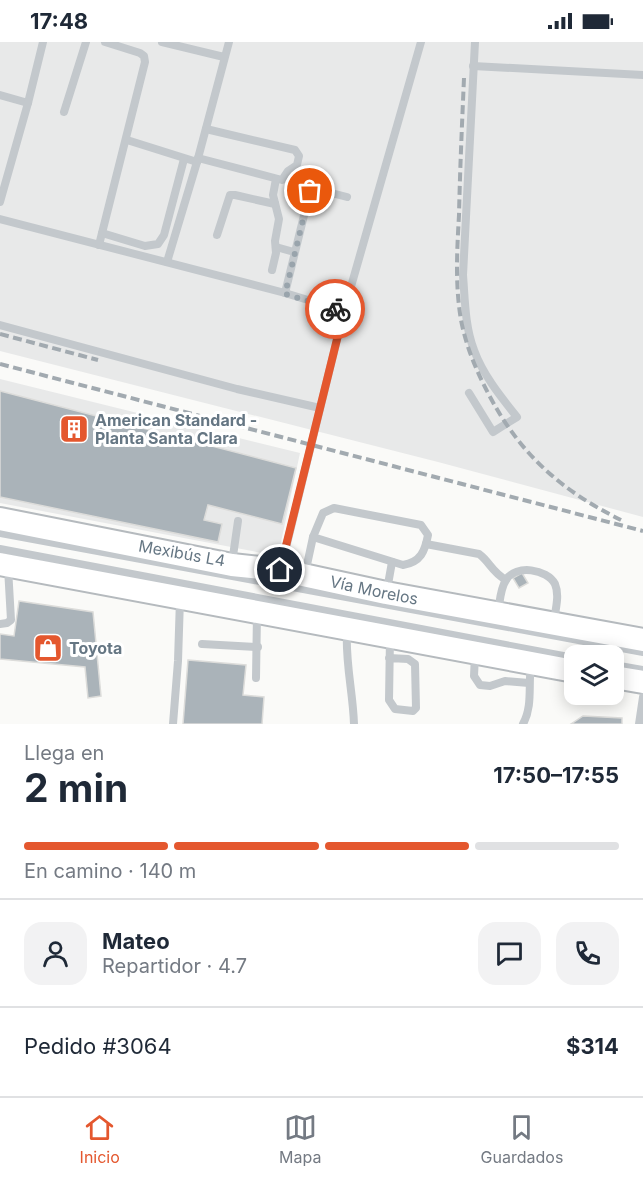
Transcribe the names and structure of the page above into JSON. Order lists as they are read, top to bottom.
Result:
{
  "streets": {
    "main road": ["Vía Morelos"],
    "lane": ["Mexibús L4"]
  },
  "places": {
    "building": ["American Standard - Planta Santa Clara"],
    "shop": ["Toyota"]
  },
  "page": {
    "status": "17:48",
    "heading": ["2 min", "Llega en", "17:50–17:55"],
    "panel": [
      "Mateo",
      "Repartidor · 4.7",
      "Pedido #3064",
      "$314"
    ],
    "bar": "En camino · 140 m",
    "tabs": ["Inicio", "Mapa", "Guardados"]
  }
}
